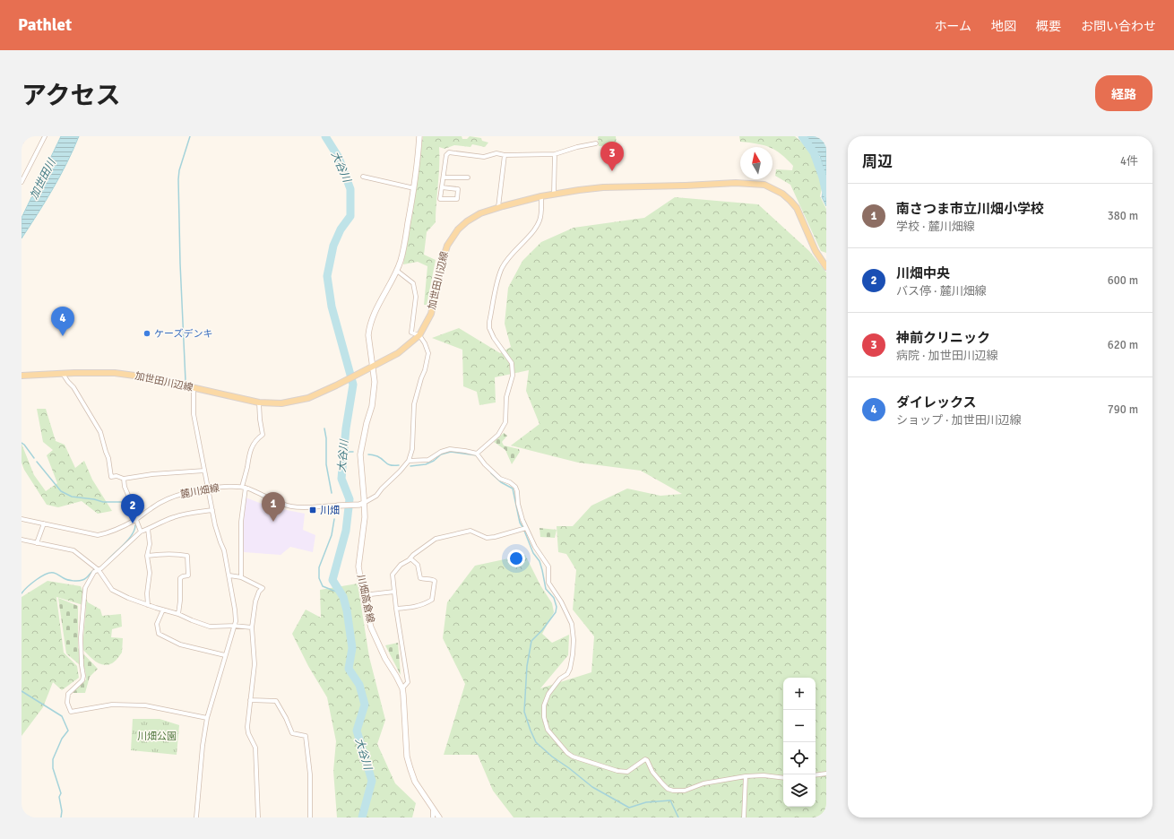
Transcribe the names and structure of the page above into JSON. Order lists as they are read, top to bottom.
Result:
{
  "streets": {
    "main road": ["加世田川辺線"],
    "street": ["麓川畑線", "川畑高倉線"]
  },
  "crossings": [
    ["加世田川辺線", "川畑高倉線"],
    ["麓川畑線", "川畑高倉線"]
  ],
  "water": ["大谷川", "加世田川"],
  "parks": ["川畑公園"],
  "places": {
    "other": ["ケーズデンキ"],
    "transit": ["川畑"]
  },
  "north": "top",
  "page": {
    "header": "Pathlet",
    "nav": [
      "ホーム",
      "地図",
      "概要",
      "お問い合わせ"
    ],
    "title": "アクセス",
    "buttons": "経路",
    "heading": ["周辺", "4件"],
    "pins": [
      "3",
      "4",
      "1",
      "2"
    ],
    "list": [
      {
        "mark": "1",
        "name": "南さつま市立川畑小学校",
        "note": "学校 · 麓川畑線",
        "value": "380 m"
      },
      {
        "mark": "2",
        "name": "川畑中央",
        "note": "バス停 · 麓川畑線",
        "value": "600 m"
      },
      {
        "mark": "3",
        "name": "神前クリニック",
        "note": "病院 · 加世田川辺線",
        "value": "620 m"
      },
      {
        "mark": "4",
        "name": "ダイレックス",
        "note": "ショップ · 加世田川辺線",
        "value": "790 m"
      }
    ],
    "map_buttons": ["+", "−"]
  }
}
